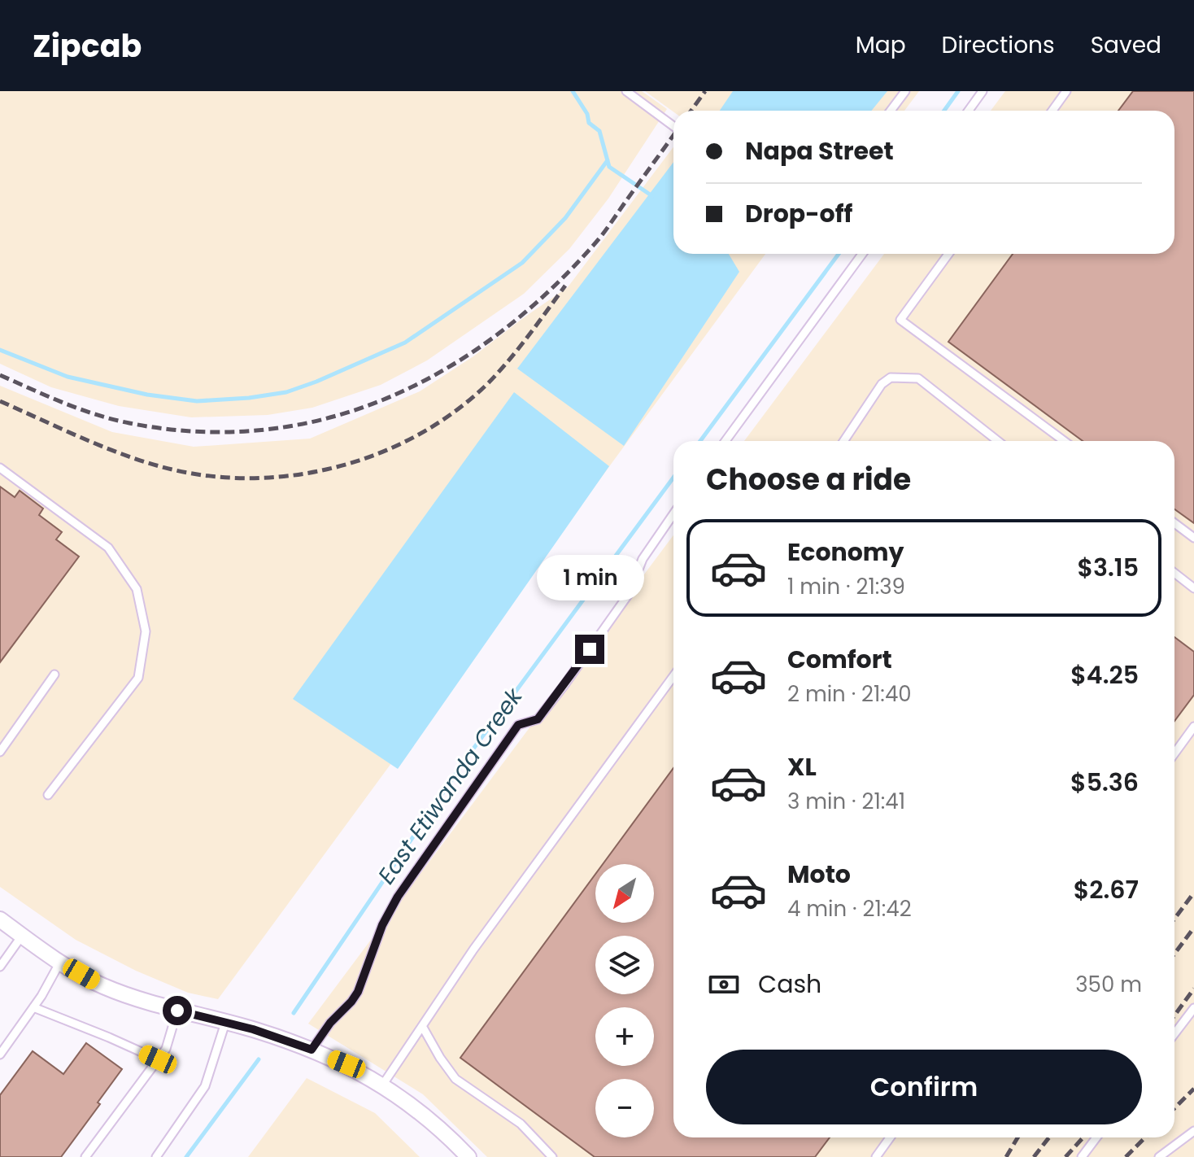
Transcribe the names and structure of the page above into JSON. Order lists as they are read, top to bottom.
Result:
{
  "water": ["East Etiwanda Creek"],
  "north": "bottom left",
  "page": {
    "header": "Zipcab",
    "nav": ["Map", "Directions", "Saved"],
    "banner": ["Napa Street", "Drop-off"],
    "heading": "Choose a ride",
    "list": [
      {
        "name": "Economy",
        "note": "1 min · 21:39",
        "value": "$3.15"
      },
      {
        "name": "Comfort",
        "note": "2 min · 21:40",
        "value": "$4.25"
      },
      {
        "name": "XL",
        "note": "3 min · 21:41",
        "value": "$5.36"
      },
      {
        "name": "Moto",
        "note": "4 min · 21:42",
        "value": "$2.67"
      }
    ],
    "bubble": "1 min",
    "map_buttons": ["+", "−"],
    "pay": ["Cash", "350 m"],
    "buttons": "Confirm"
  }
}
